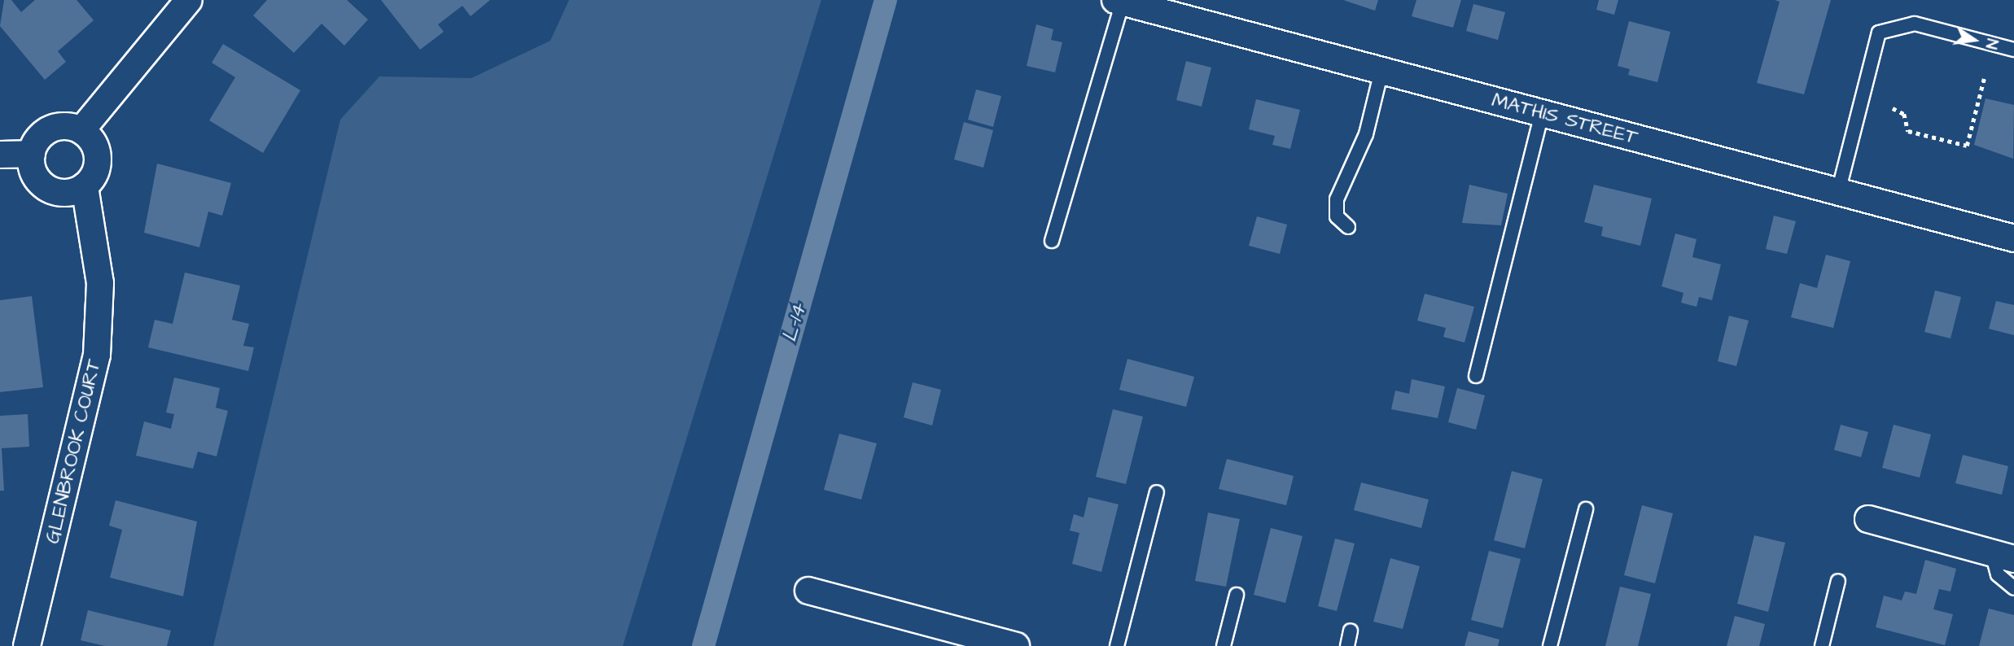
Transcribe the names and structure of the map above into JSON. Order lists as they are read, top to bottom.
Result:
{
  "streets": {
    "street": ["MATHIS STREET", "GLENBROOK COURT"]
  },
  "water": ["L-14"],
  "north": "right"
}
